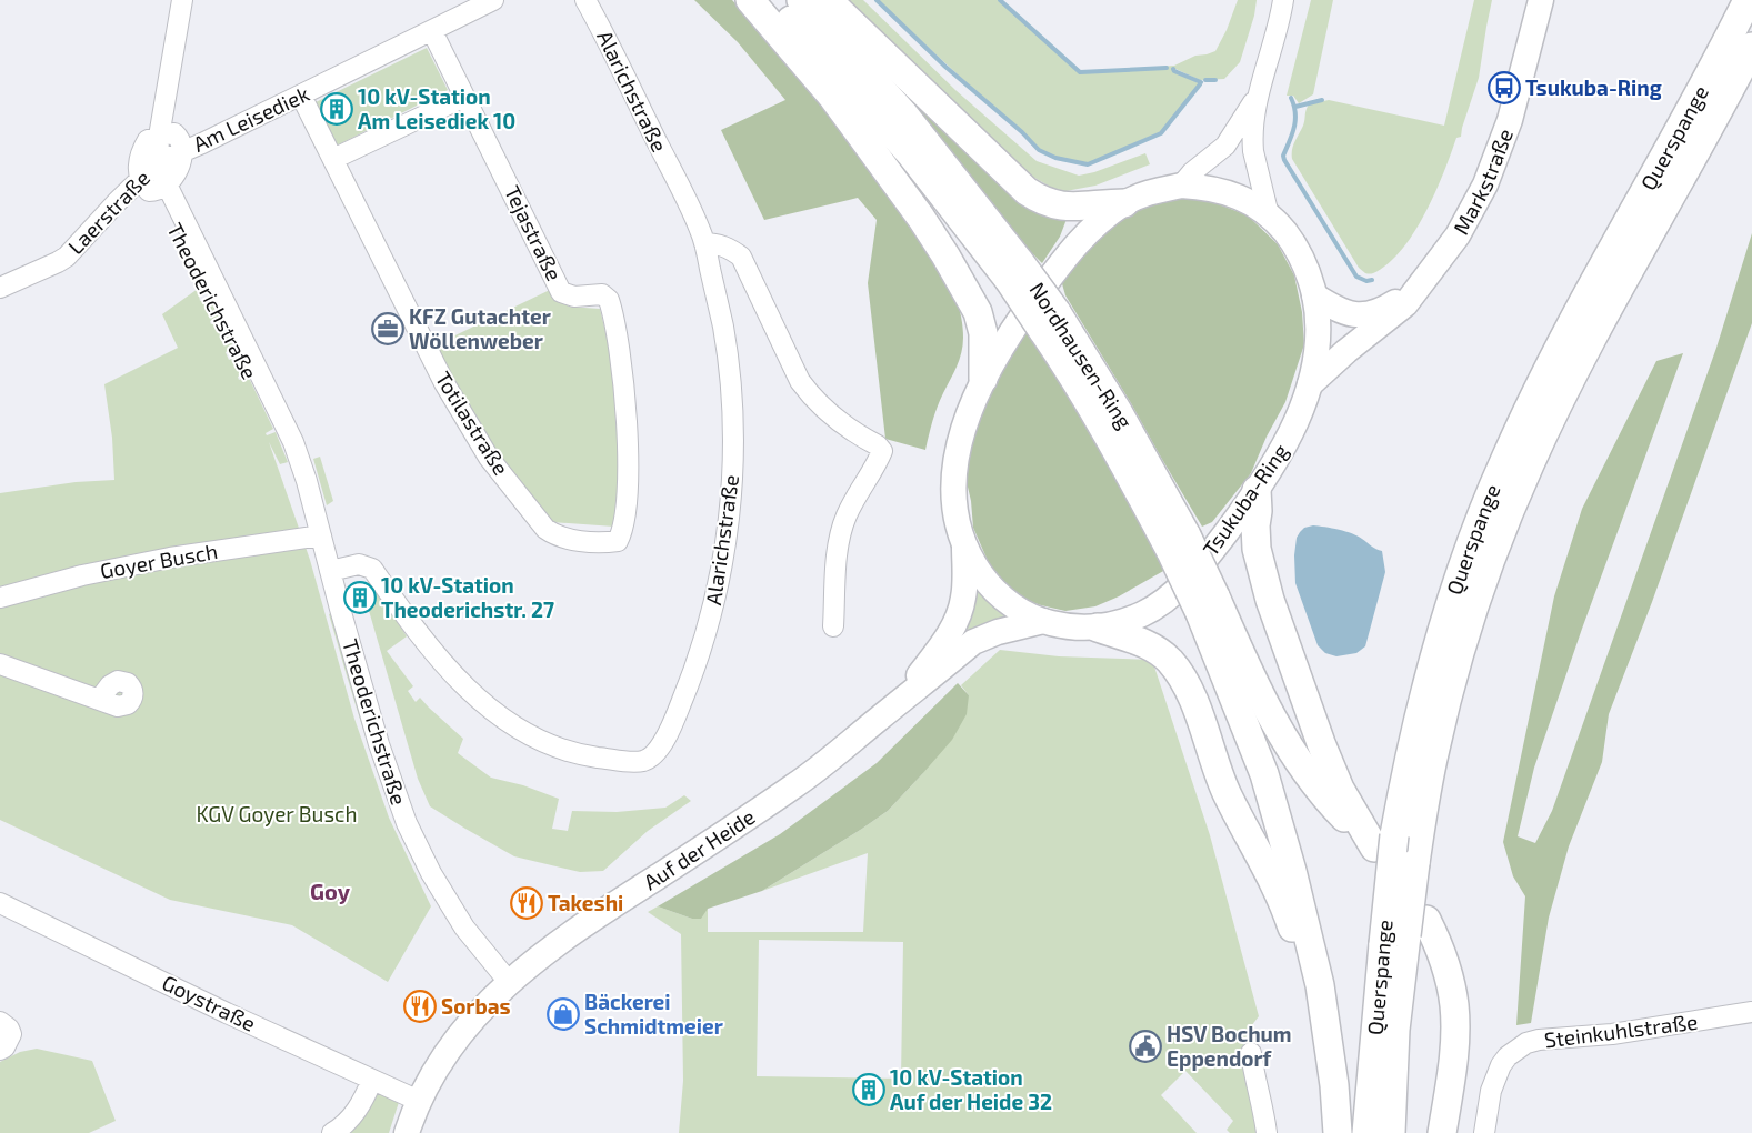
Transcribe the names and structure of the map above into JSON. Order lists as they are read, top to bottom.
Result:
{
  "streets": {
    "highway": ["Querspange", "Nordhausen-Ring"],
    "main road": ["Markstraße", "Tsukuba-Ring", "Auf der Heide"],
    "street": [
      "Alarichstraße",
      "Am Leisediek",
      "Laerstraße",
      "Tejastraße",
      "Theoderichstraße",
      "Totilastraße",
      "Goyer Busch",
      "Goystraße",
      "Steinkuhlstraße"
    ]
  },
  "crossings": [
    ["Alarichstraße", "Theoderichstraße"],
    ["Am Leisediek", "Laerstraße"],
    ["Am Leisediek", "Tejastraße"],
    ["Am Leisediek", "Theoderichstraße"],
    ["Am Leisediek", "Totilastraße"],
    ["Markstraße", "Tsukuba-Ring"],
    ["Laerstraße", "Theoderichstraße"],
    ["Tejastraße", "Totilastraße"],
    ["Theoderichstraße", "Goyer Busch"],
    ["Theoderichstraße", "Auf der Heide"],
    ["Tsukuba-Ring", "Auf der Heide"],
    ["Auf der Heide", "Goystraße"]
  ],
  "districts": ["Goy"],
  "parks": ["KGV Goyer Busch"],
  "places": {
    "bus stop": ["Tsukuba-Ring"],
    "building": ["10 kV-Station Am Leisediek 10", "10 kV-Station Theoderichstr. 27", "10 kV-Station Auf der Heide 32"],
    "office": ["KFZ Gutachter Wöllenweber"],
    "restaurant": ["Takeshi", "Sorbas"],
    "shop": ["Bäckerei Schmidtmeier"],
    "public building": ["HSV Bochum Eppendorf"]
  }
}
